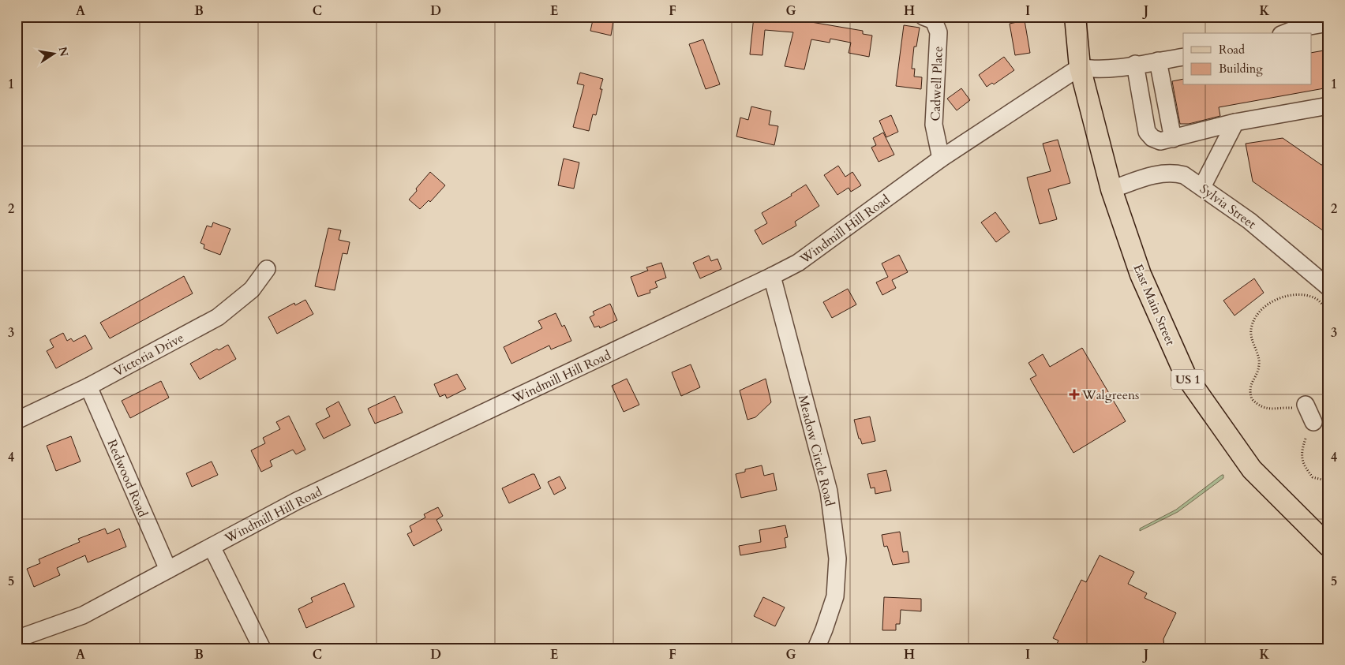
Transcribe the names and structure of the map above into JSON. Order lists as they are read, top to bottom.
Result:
{
  "streets": {
    "main road": ["East Main Street", "US 1"],
    "street": [
      "Cadwell Place",
      "Sylvia Street",
      "Windmill Hill Road",
      "Victoria Drive",
      "Meadow Circle Road",
      "Redwood Road"
    ]
  },
  "crossings": [
    ["Cadwell Place", "Windmill Hill Road"],
    ["Sylvia Street", "East Main Street"],
    ["Windmill Hill Road", "East Main Street"],
    ["Windmill Hill Road", "Meadow Circle Road"],
    ["Windmill Hill Road", "Redwood Road"],
    ["Victoria Drive", "Redwood Road"]
  ],
  "places": {
    "health": ["Walgreens"]
  },
  "legend": ["Road", "Building"],
  "north": "right",
  "grid": {
    "columns": [
      "A",
      "B",
      "C",
      "D",
      "E",
      "F",
      "G",
      "H",
      "I",
      "J",
      "K"
    ],
    "rows": [
      "1",
      "2",
      "3",
      "4",
      "5"
    ]
  }
}
